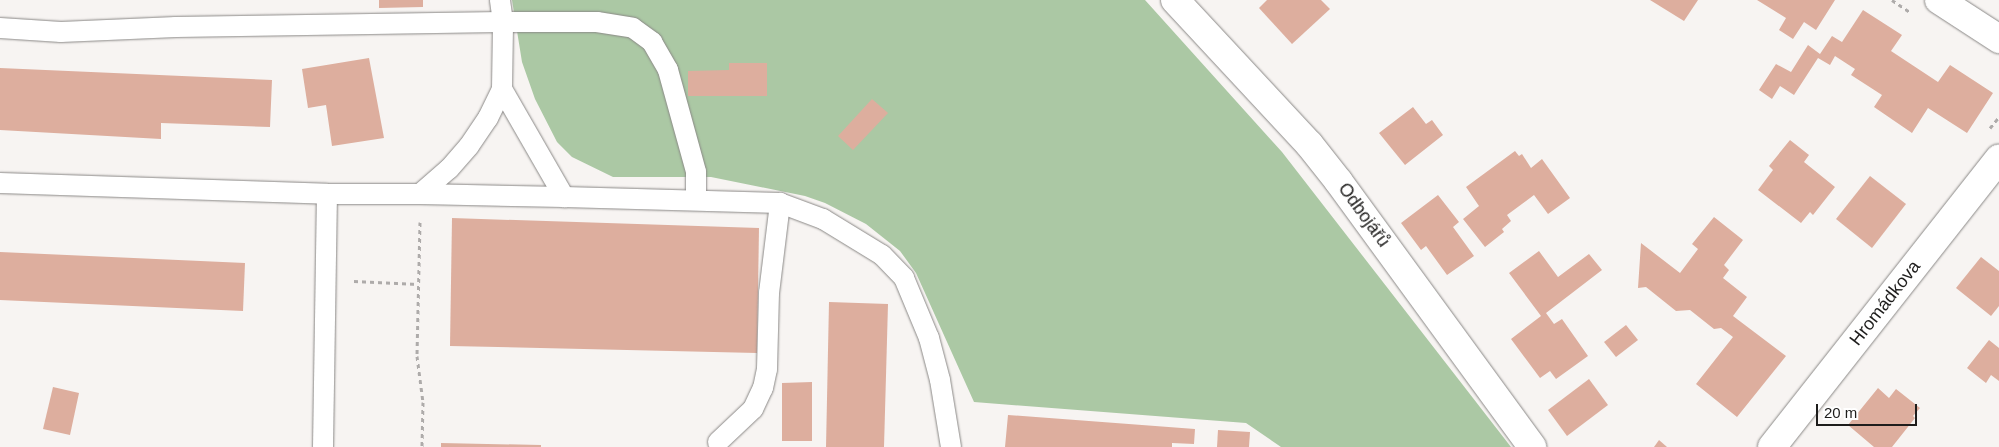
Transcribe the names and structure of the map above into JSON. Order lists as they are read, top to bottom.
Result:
{
  "streets": {
    "street": ["Odbojářů", "Hromádkova"]
  },
  "scale_bar": "20 m"
}
